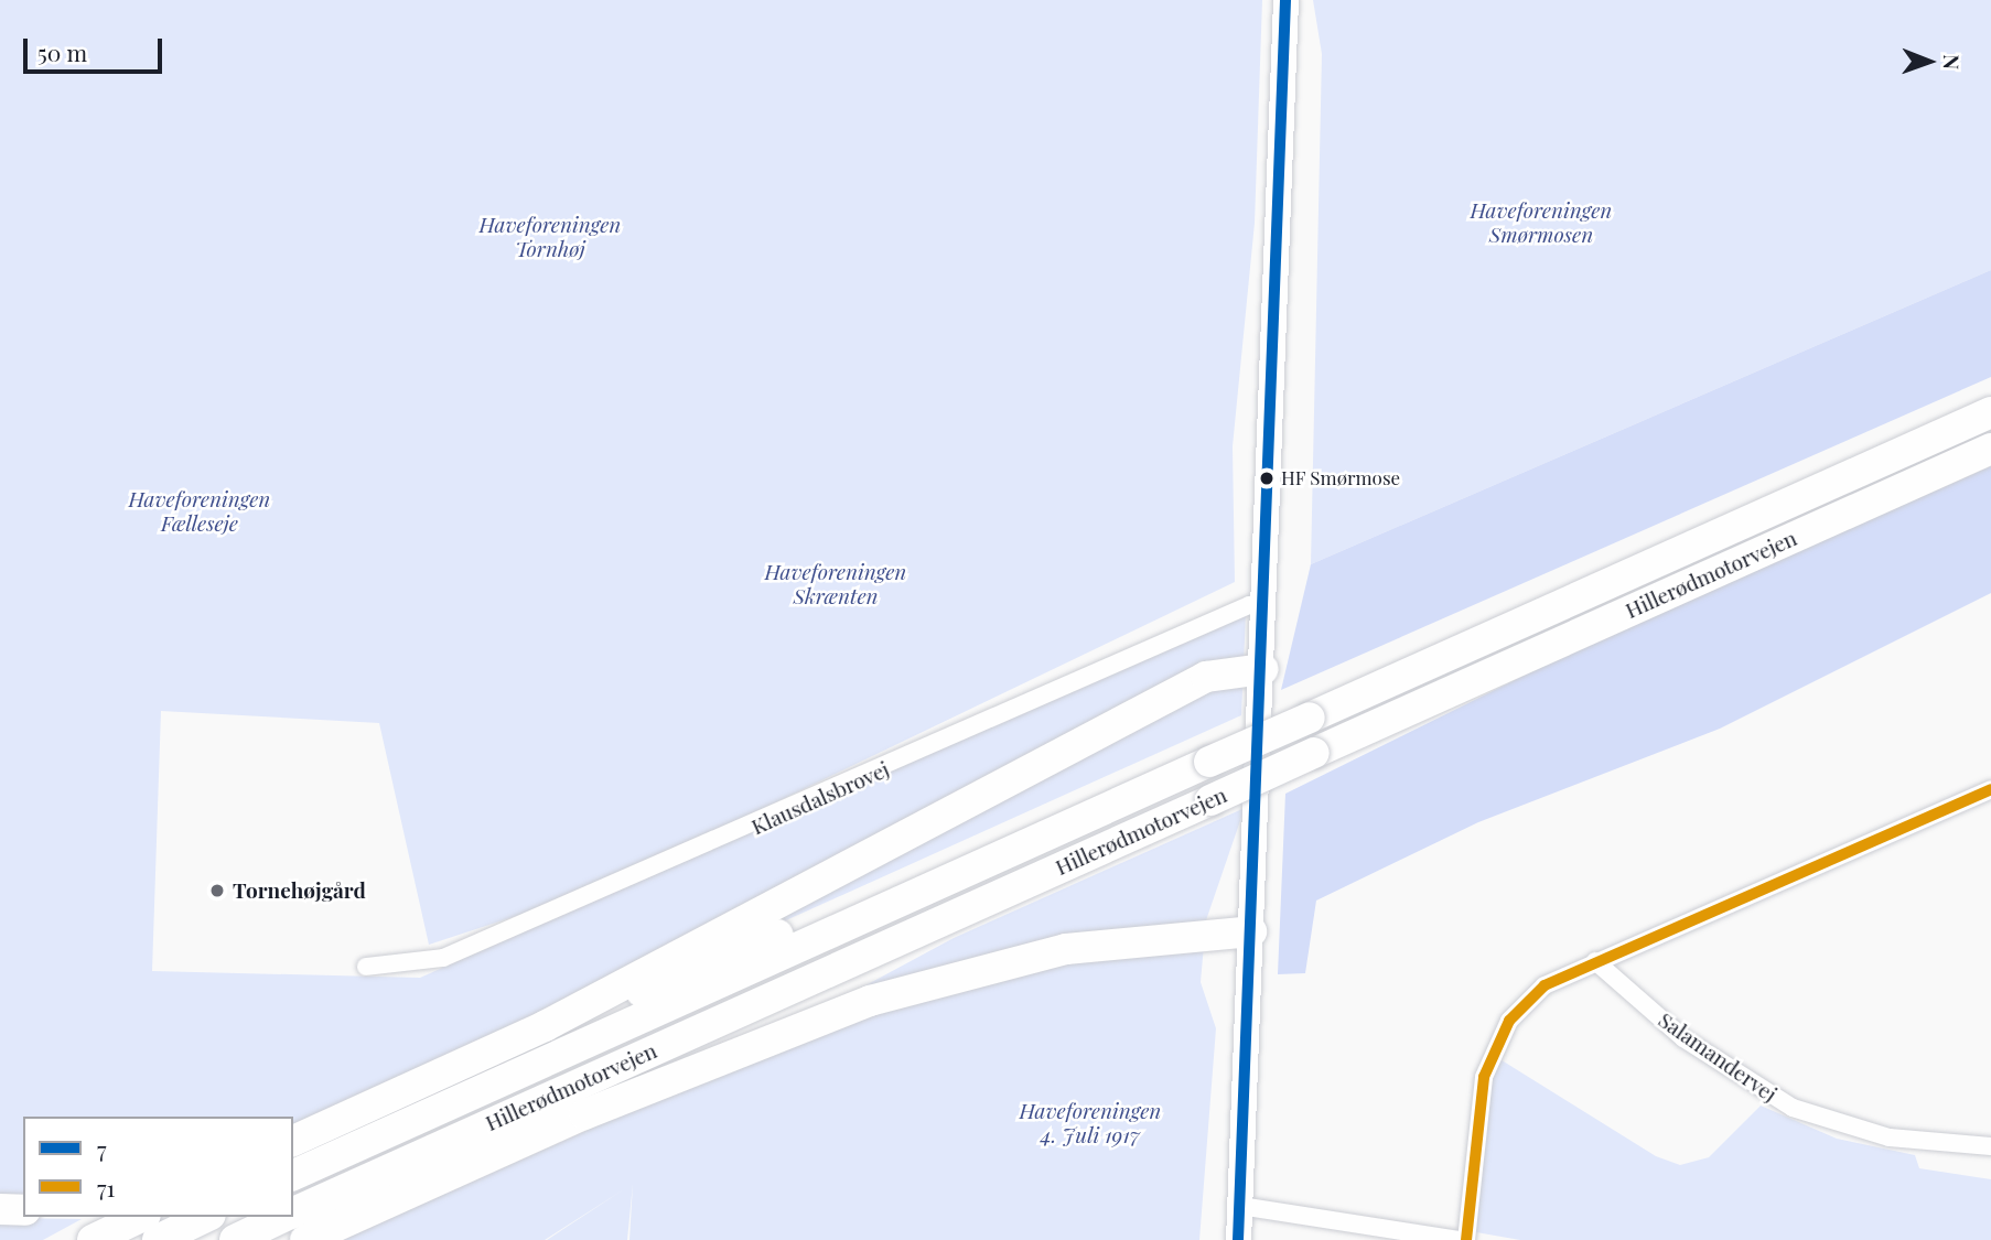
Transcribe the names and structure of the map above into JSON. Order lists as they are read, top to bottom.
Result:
{
  "streets": {
    "highway": ["Hillerødmotorvejen"],
    "street": ["Klausdalsbrovej", "Salamandervej"]
  },
  "parks": [
    "Haveforeningen Smørmosen",
    "Haveforeningen Tornhøj",
    "Haveforeningen Fælleseje",
    "Haveforeningen Skrænten",
    "Haveforeningen 4. Juli 1917"
  ],
  "places": ["HF Smørmose", "Tornehøjgård"],
  "lines": ["transit line 7", "transit line 71"],
  "legend": ["7", "71"],
  "scale_bar": "50 m",
  "north": "right"
}
